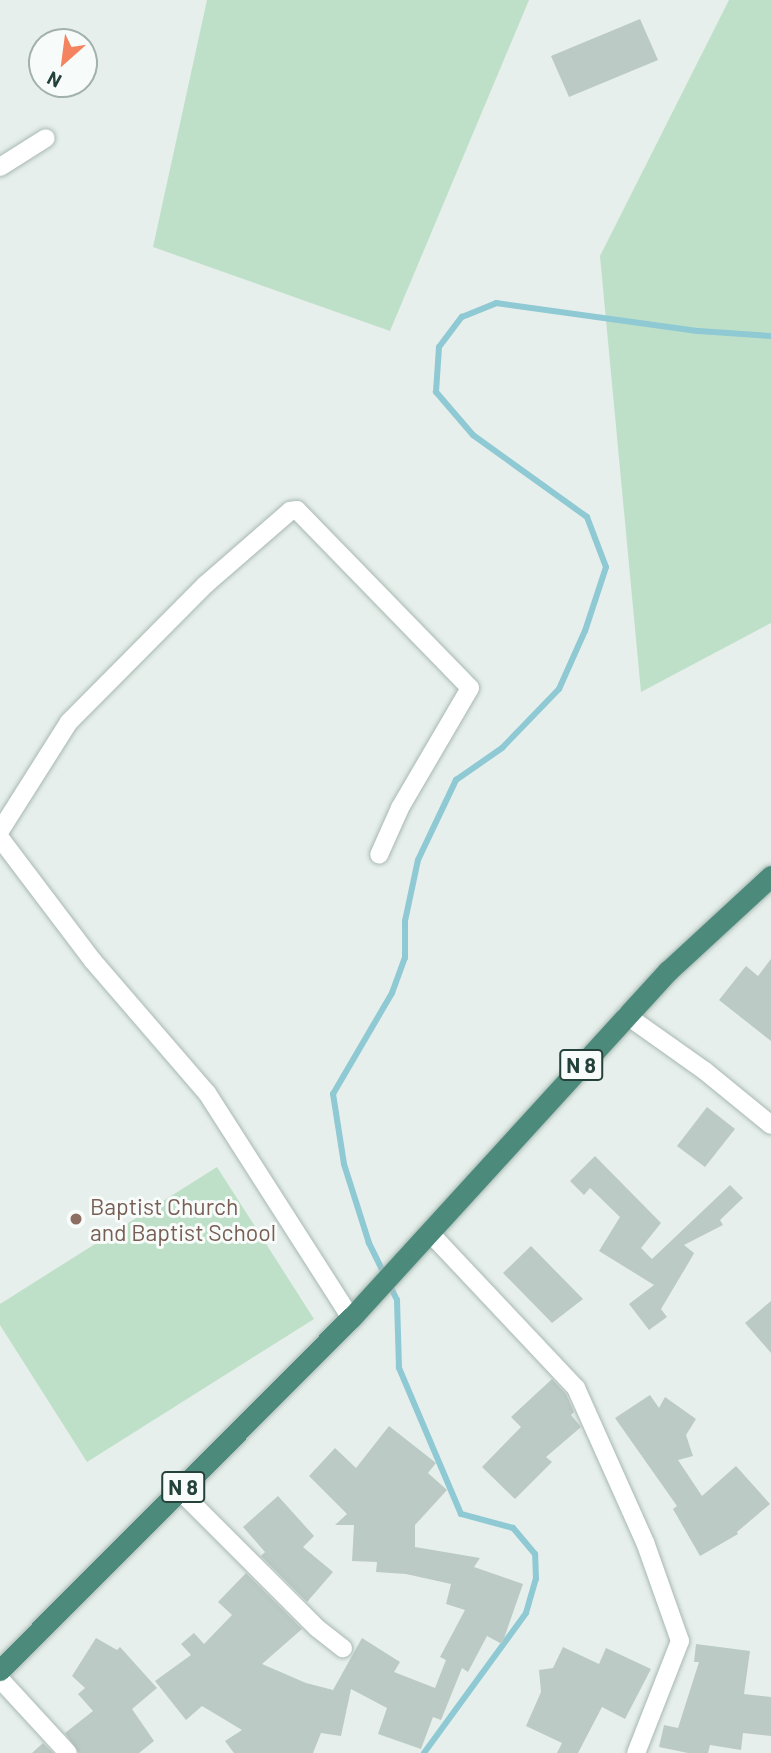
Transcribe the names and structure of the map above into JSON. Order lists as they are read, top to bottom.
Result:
{
  "streets": {
    "highway": ["N 8"]
  },
  "places": ["Baptist Church and Baptist School"],
  "north": "bottom left"
}
